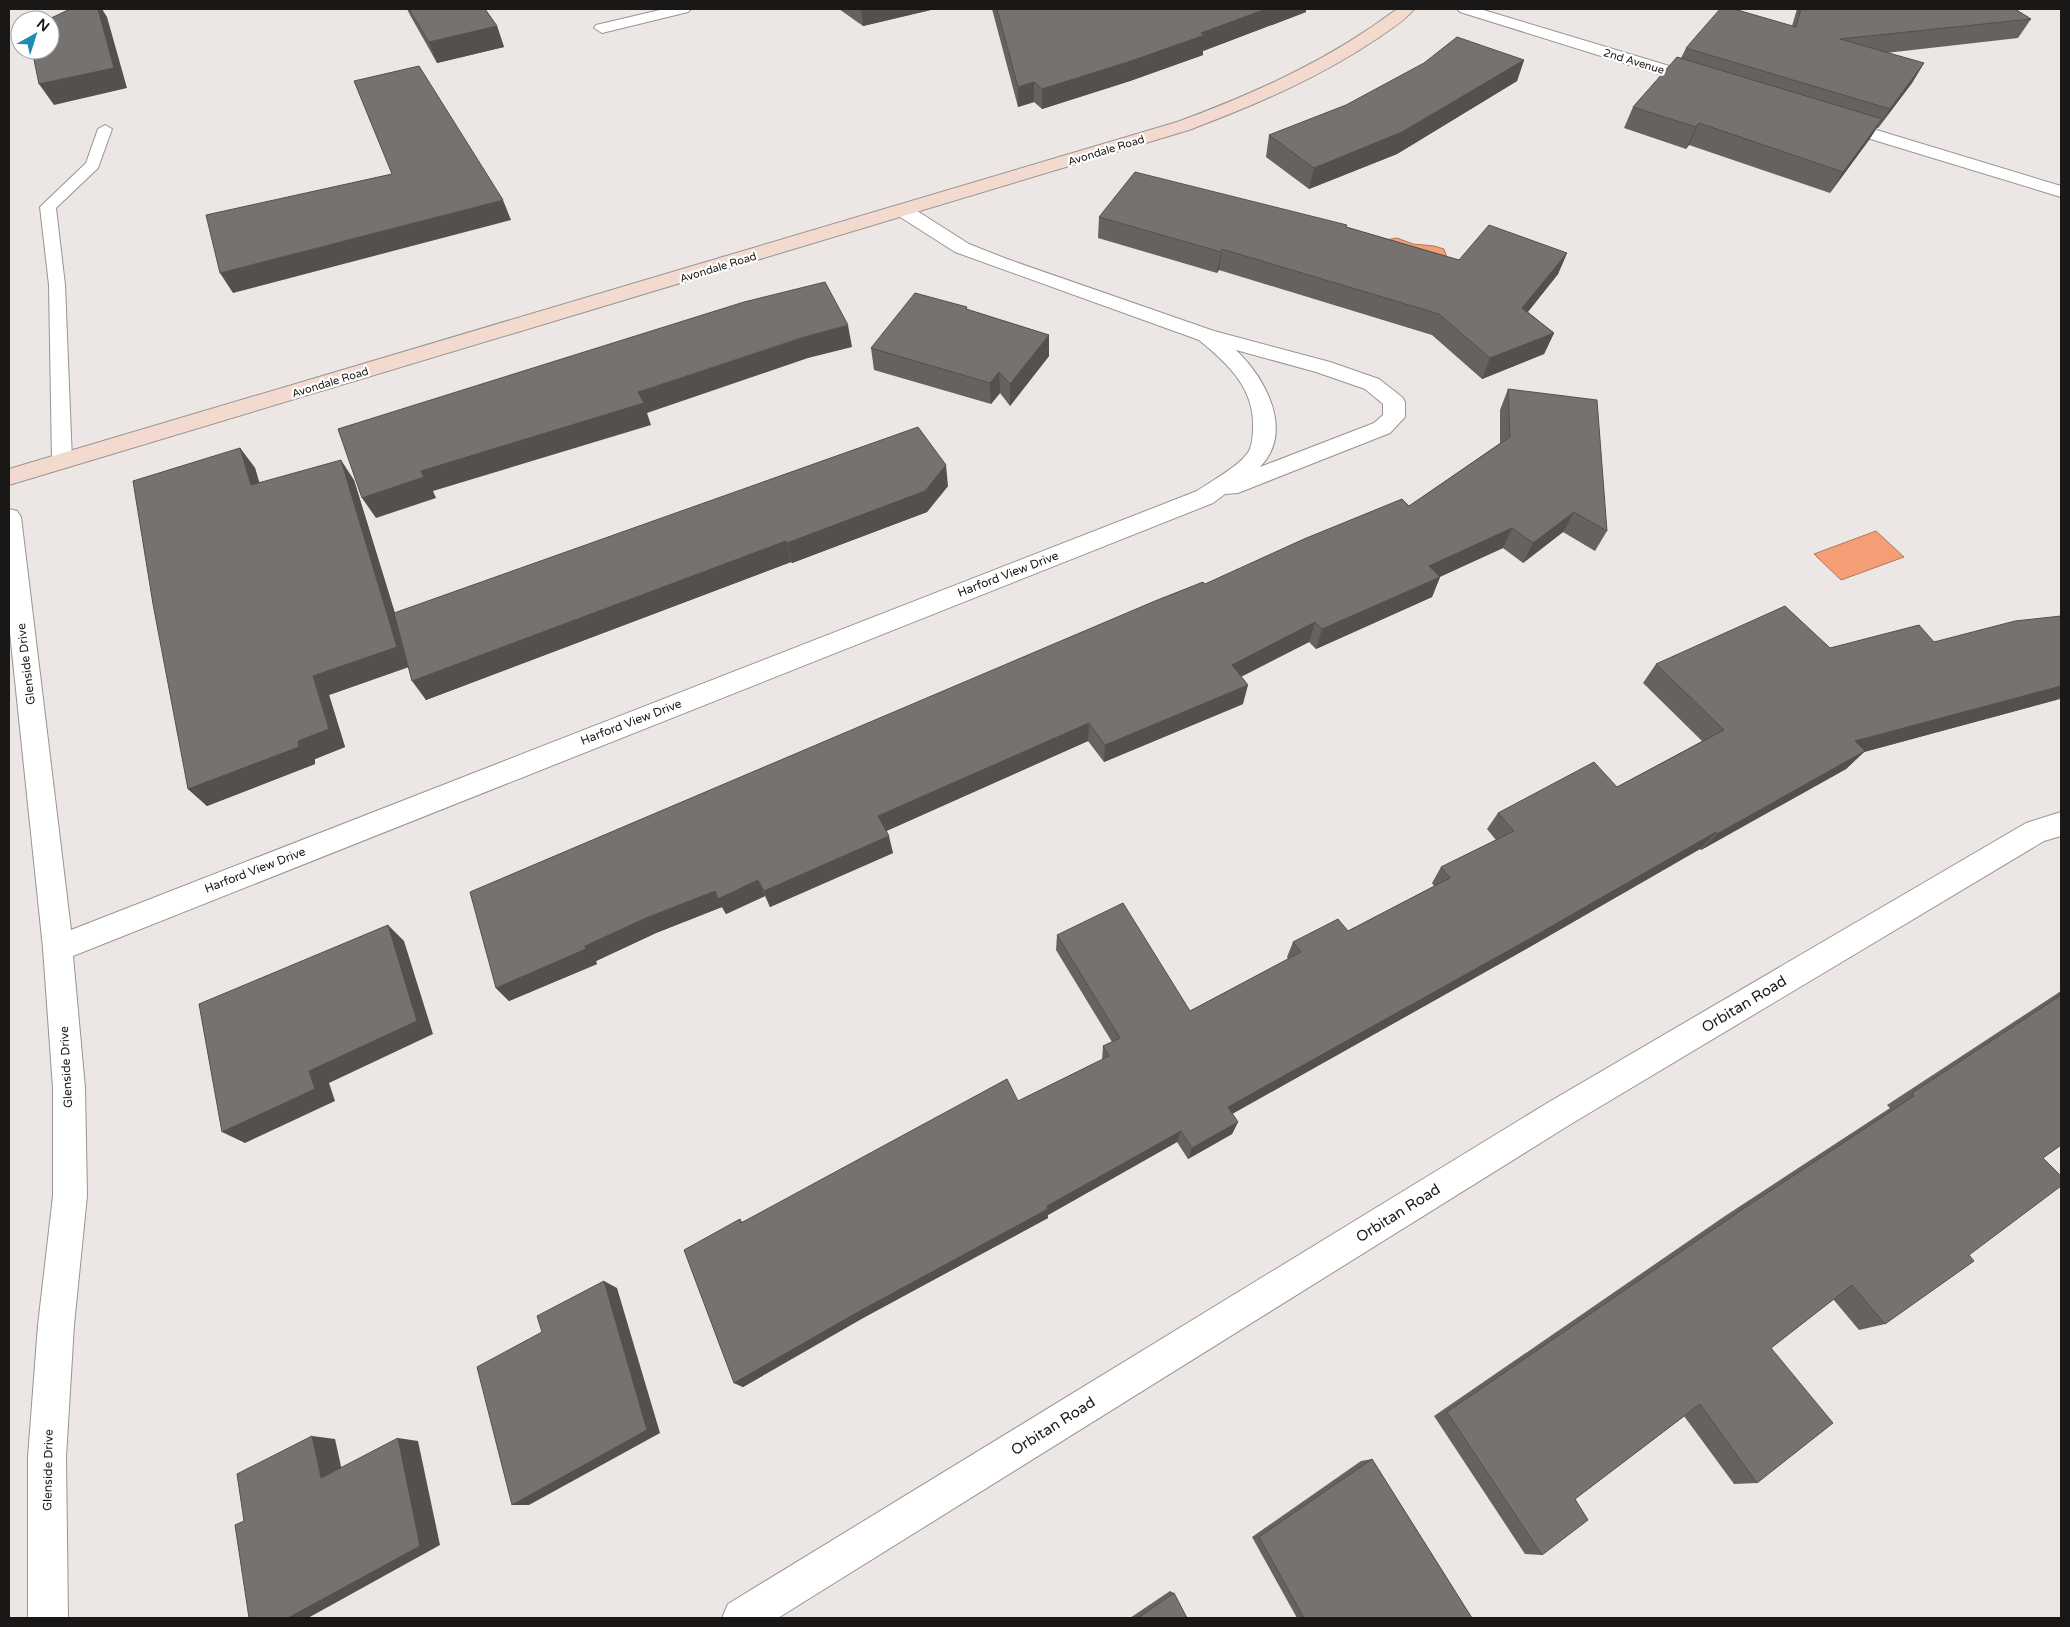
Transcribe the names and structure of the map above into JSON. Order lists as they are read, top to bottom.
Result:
{
  "streets": {
    "street": [
      "2nd Avenue",
      "Avondale Road",
      "Harford View Drive",
      "Glenside Drive",
      "Orbitan Road"
    ]
  },
  "crossings": [
    ["Avondale Road", "Harford View Drive"],
    ["Harford View Drive", "Glenside Drive"]
  ],
  "north": "top right"
}
